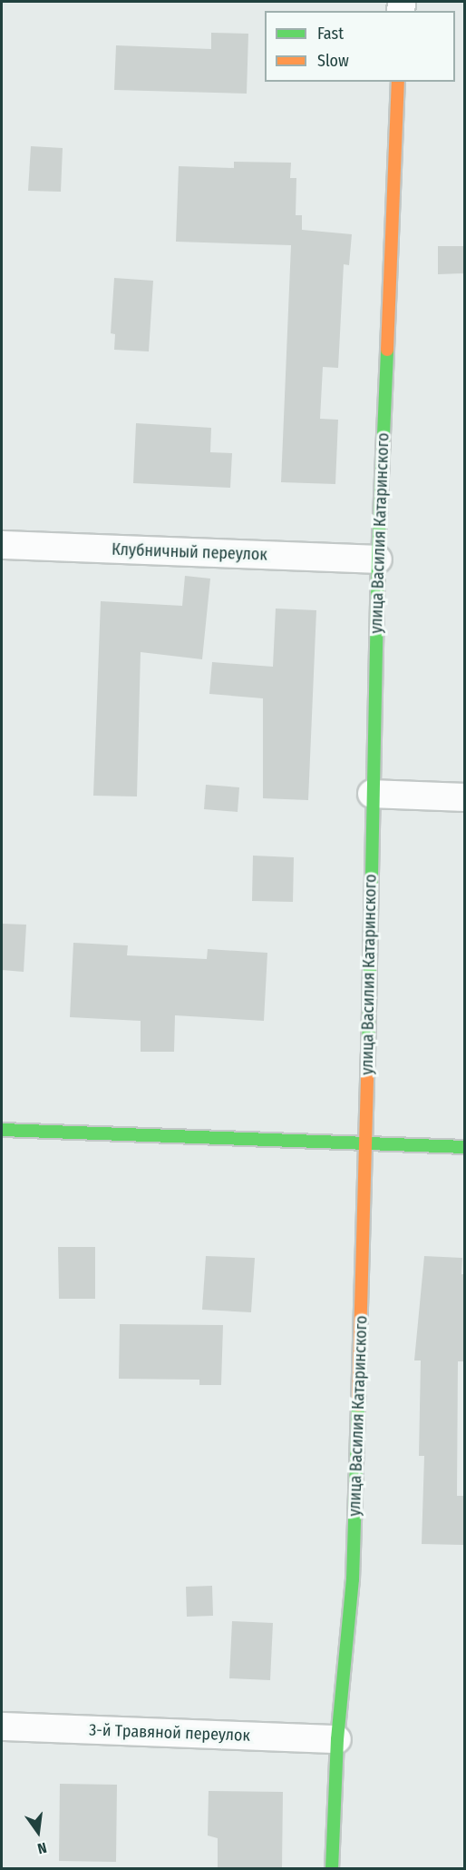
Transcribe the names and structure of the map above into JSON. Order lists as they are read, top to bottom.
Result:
{
  "streets": {
    "street": ["улица Василия Катаринского", "Клубничный переулок", "3-й Травяной переулок"]
  },
  "crossings": [
    ["улица Василия Катаринского", "Клубничный переулок"],
    ["улица Василия Катаринского", "3-й Травяной переулок"]
  ],
  "legend": ["Fast", "Slow"],
  "north": "bottom"
}
